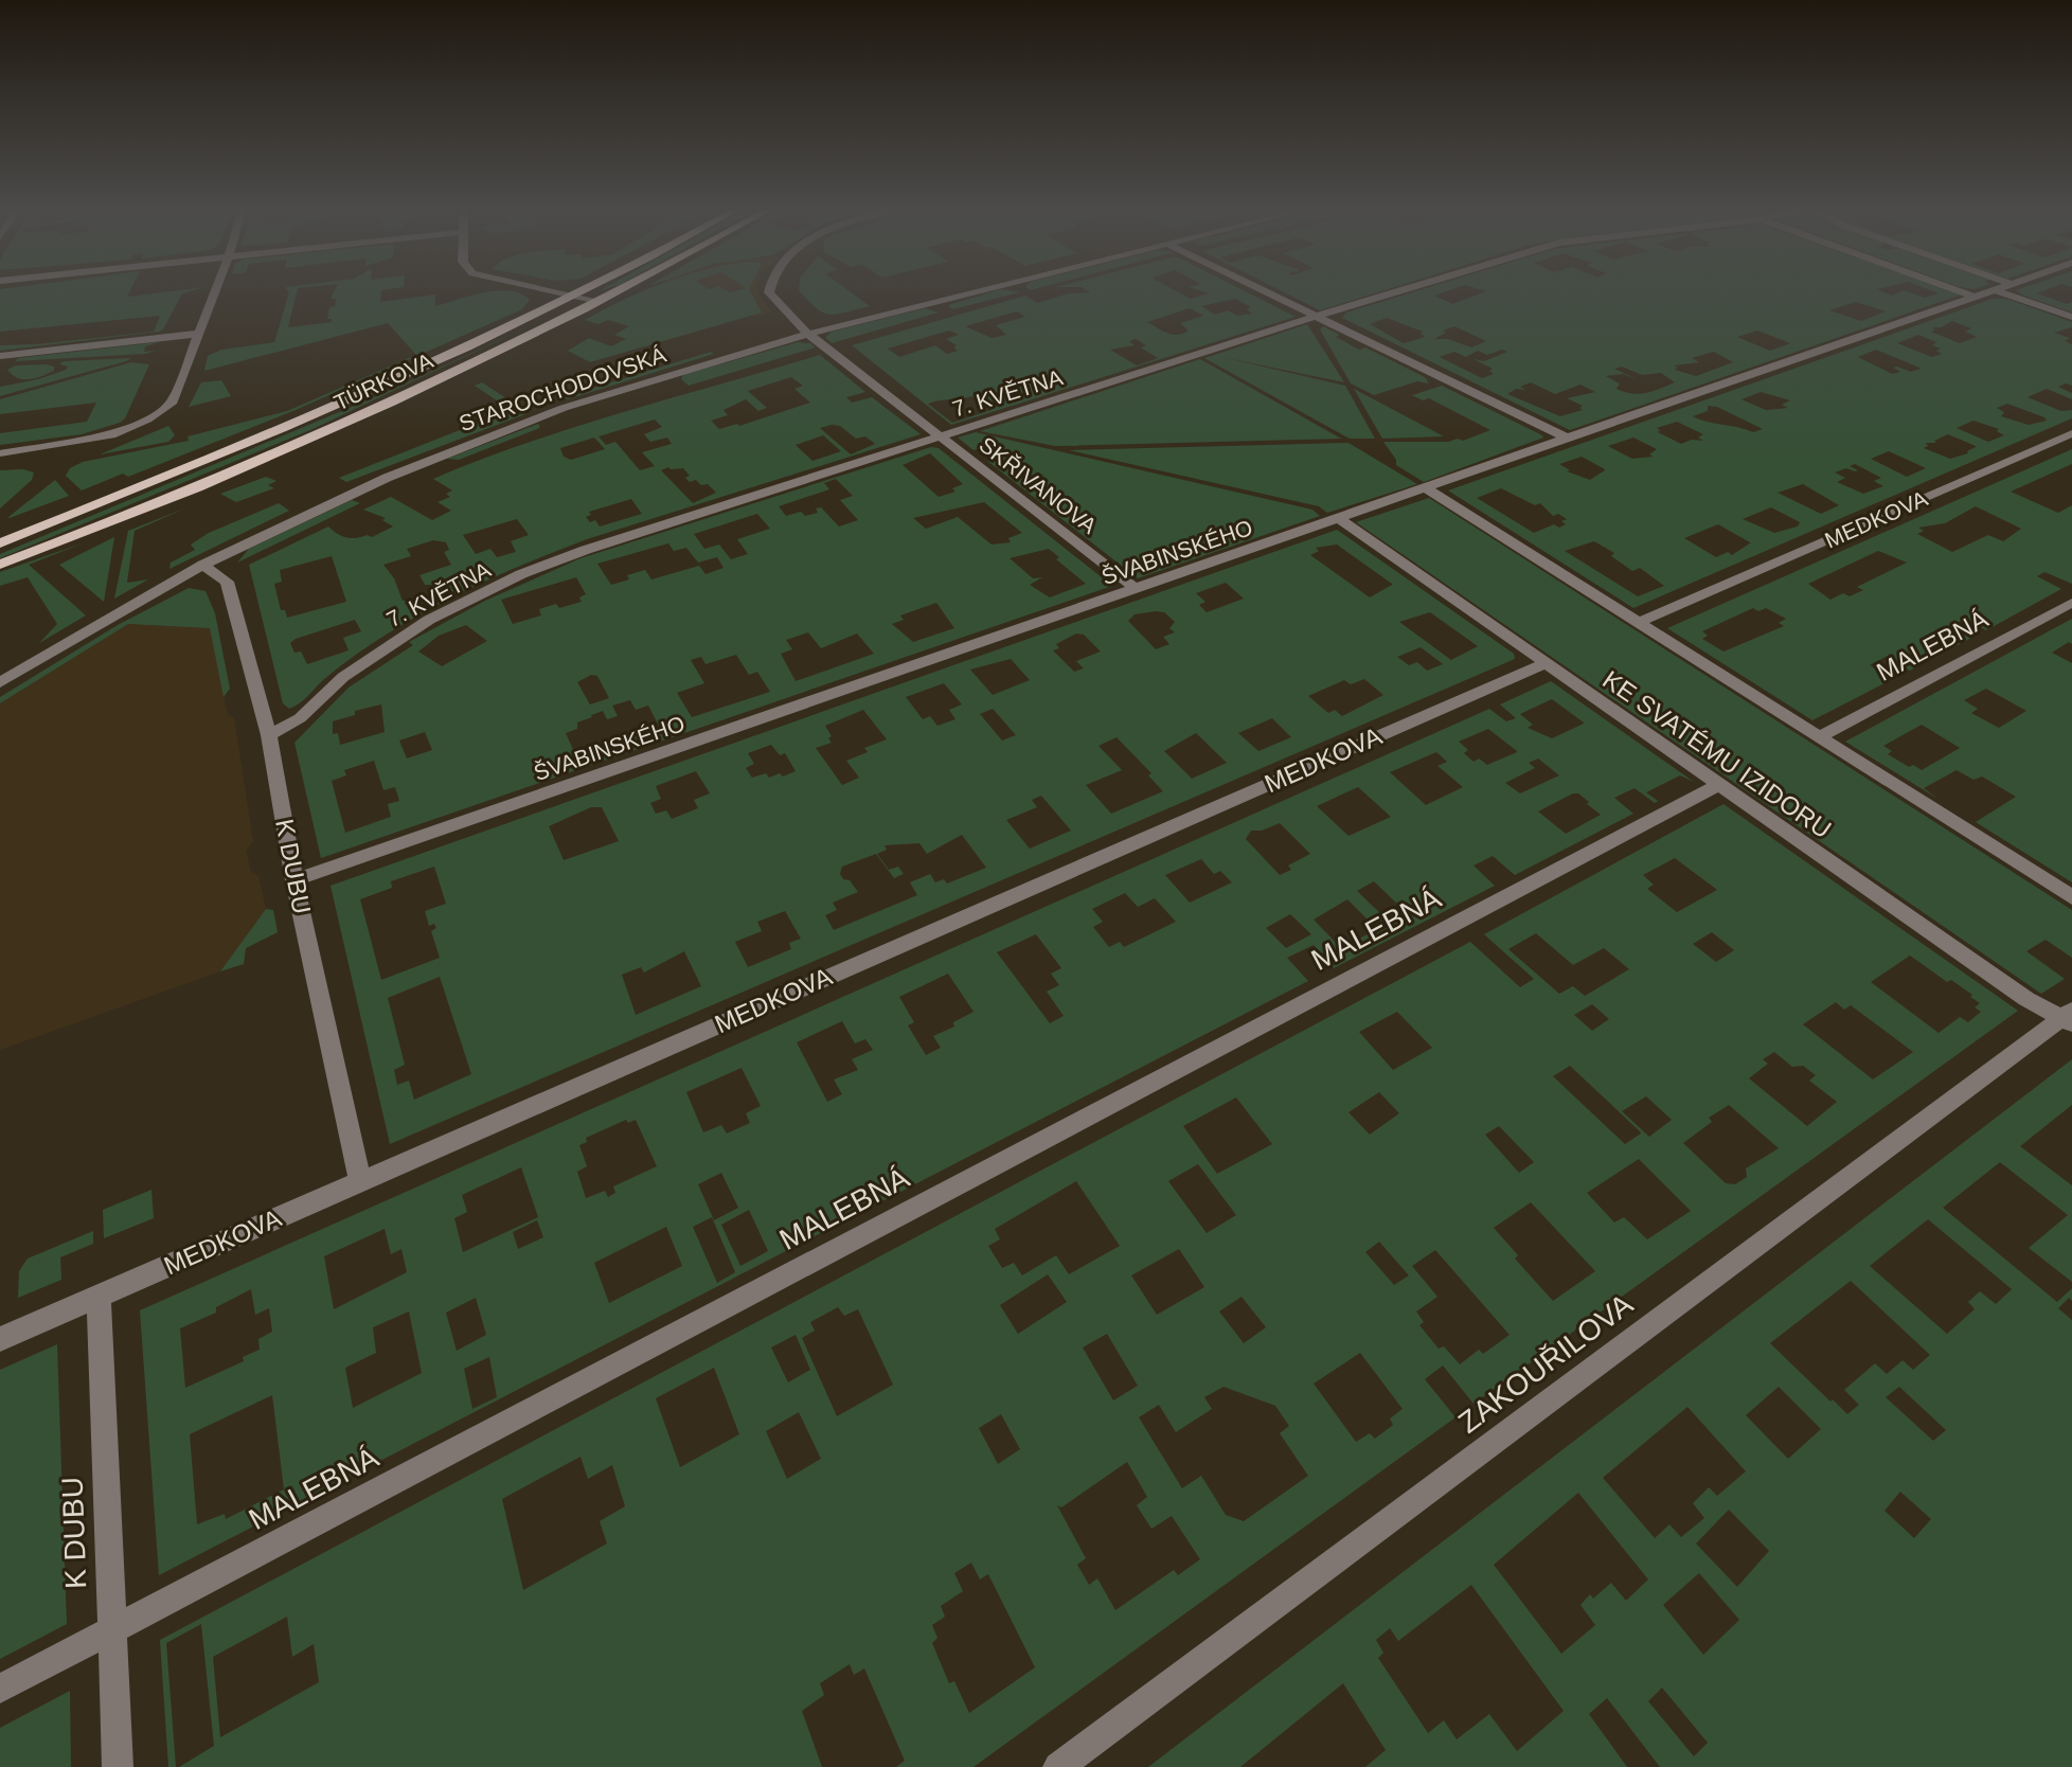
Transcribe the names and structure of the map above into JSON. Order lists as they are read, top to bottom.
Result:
{
  "streets": {
    "main road": ["TÜRKOVA"],
    "street": [
      "STAROCHODOVSKÁ",
      "7. KVĚTNA",
      "SKŘIVANOVA",
      "MEDKOVA",
      "ŠVABINSKÉHO",
      "MALEBNÁ",
      "KE SVATÉMU IZIDORU",
      "K DUBU",
      "ZAKOUŘILOVA"
    ]
  },
  "crossings": [
    ["STAROCHODOVSKÁ", "SKŘIVANOVA"],
    ["STAROCHODOVSKÁ", "K DUBU"],
    ["7. KVĚTNA", "SKŘIVANOVA"],
    ["7. KVĚTNA", "K DUBU"],
    ["SKŘIVANOVA", "ŠVABINSKÉHO"],
    ["MEDKOVA", "KE SVATÉMU IZIDORU"],
    ["MEDKOVA", "K DUBU"],
    ["ŠVABINSKÉHO", "KE SVATÉMU IZIDORU"],
    ["ŠVABINSKÉHO", "K DUBU"],
    ["MALEBNÁ", "KE SVATÉMU IZIDORU"],
    ["MALEBNÁ", "K DUBU"],
    ["KE SVATÉMU IZIDORU", "ZAKOUŘILOVA"]
  ]
}
